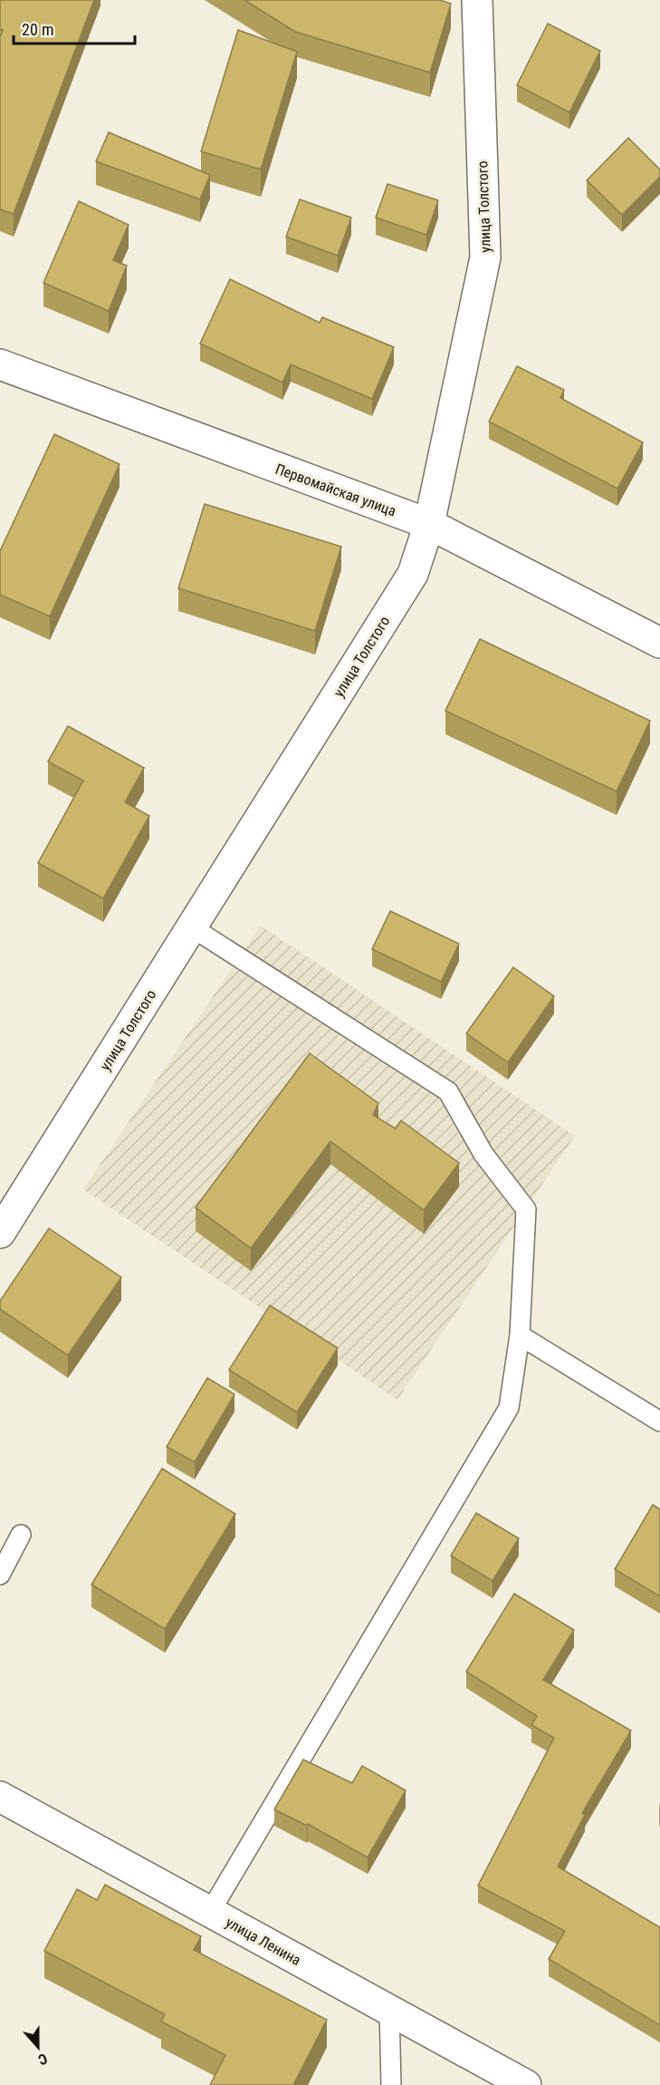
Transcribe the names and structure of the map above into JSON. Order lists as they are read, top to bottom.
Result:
{
  "streets": {
    "street": ["улица Толстого", "Первомайская улица", "улица Ленина"]
  },
  "crossings": [
    ["улица Толстого", "Первомайская улица"]
  ],
  "scale_bar": "20 m",
  "north": "bottom"
}
